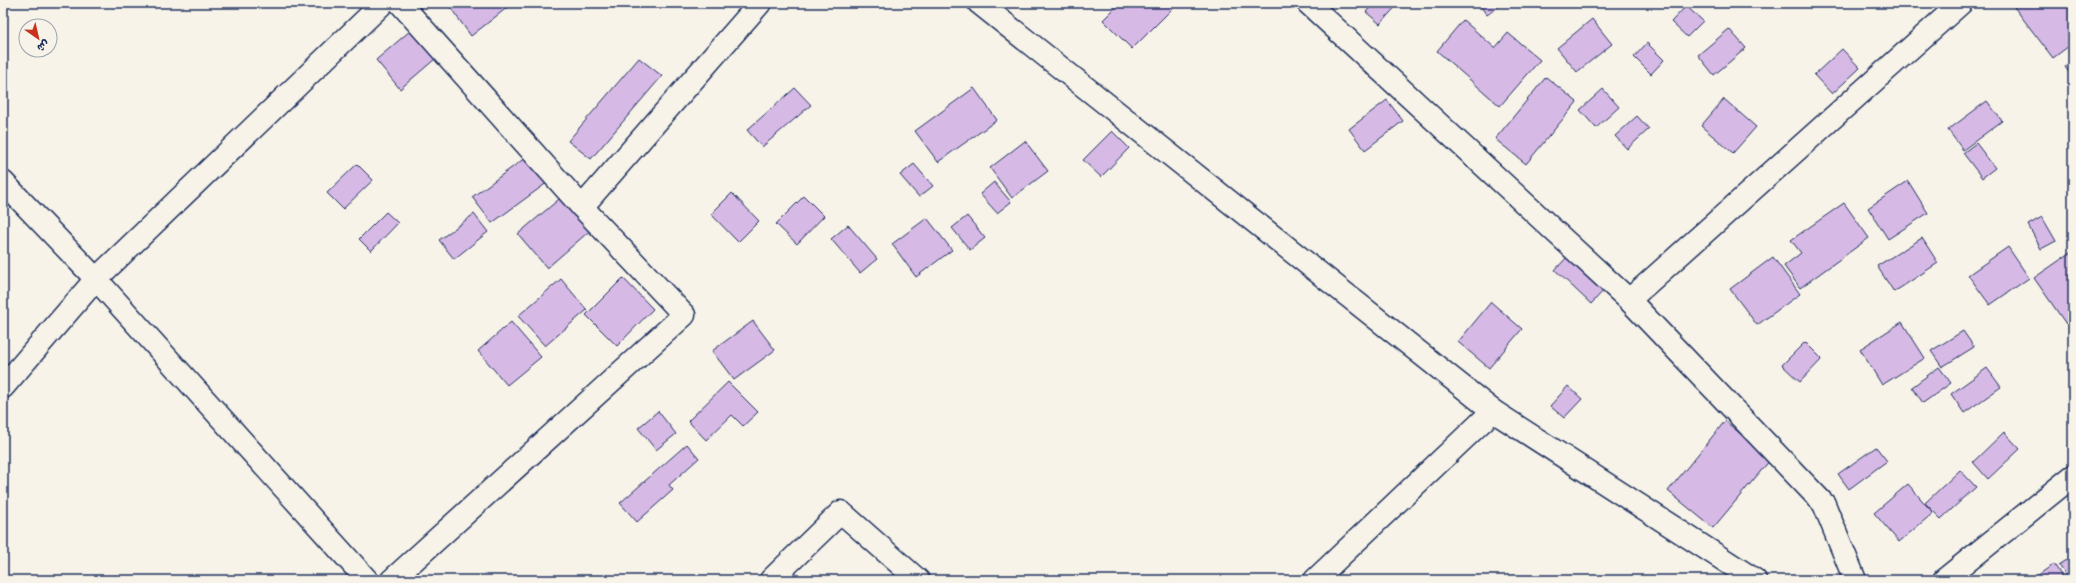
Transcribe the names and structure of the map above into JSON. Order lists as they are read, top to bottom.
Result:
{
  "north": "bottom right"
}
